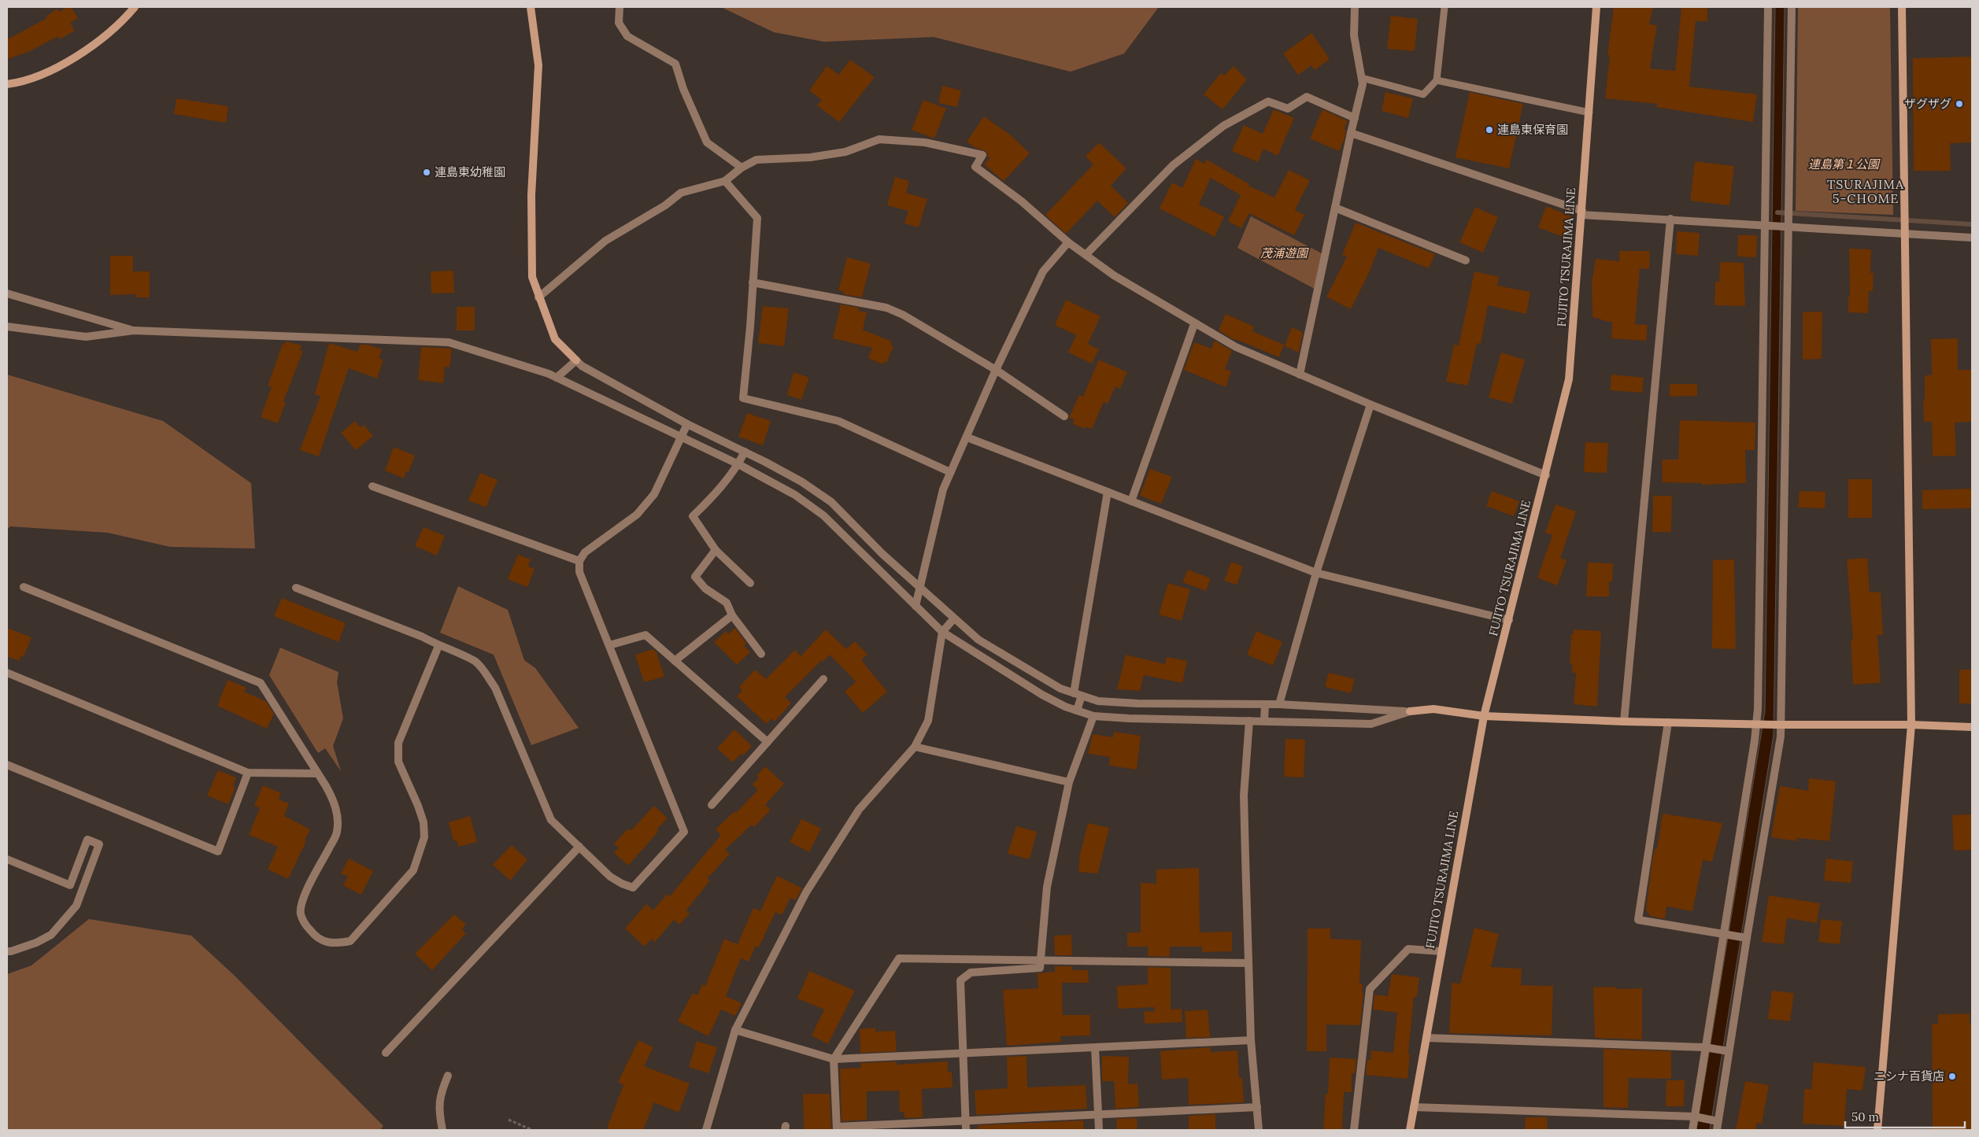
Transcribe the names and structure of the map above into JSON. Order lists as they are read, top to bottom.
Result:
{
  "streets": {
    "street": ["FUJITO TSURAJIMA LINE"]
  },
  "districts": ["TSURAJIMA 5-CHOME"],
  "parks": ["連島第１公園", "茂浦遊園"],
  "places": [
    "ザグザグ",
    "連島東保育園",
    "連島東幼稚園",
    "ニシナ百貨店"
  ],
  "scale_bar": "50 m"
}
